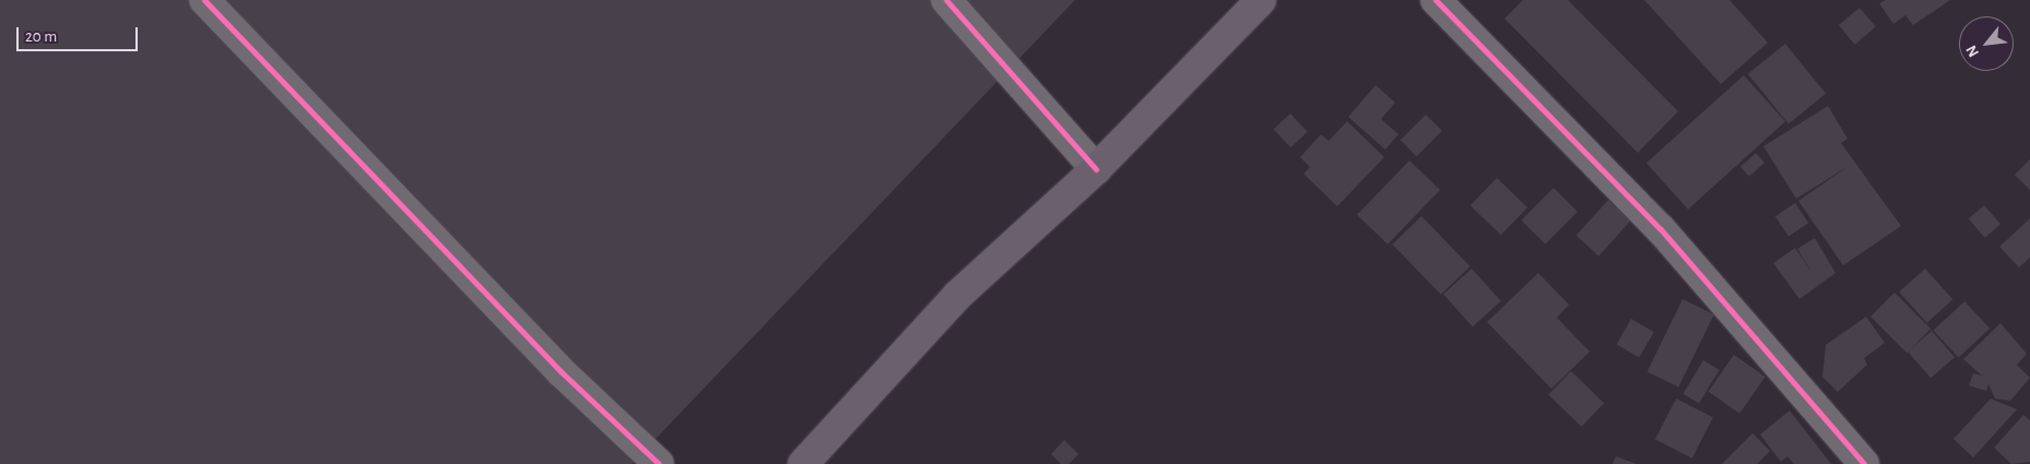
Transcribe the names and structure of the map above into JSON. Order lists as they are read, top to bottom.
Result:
{
  "scale_bar": "20 m",
  "north": "bottom left"
}
